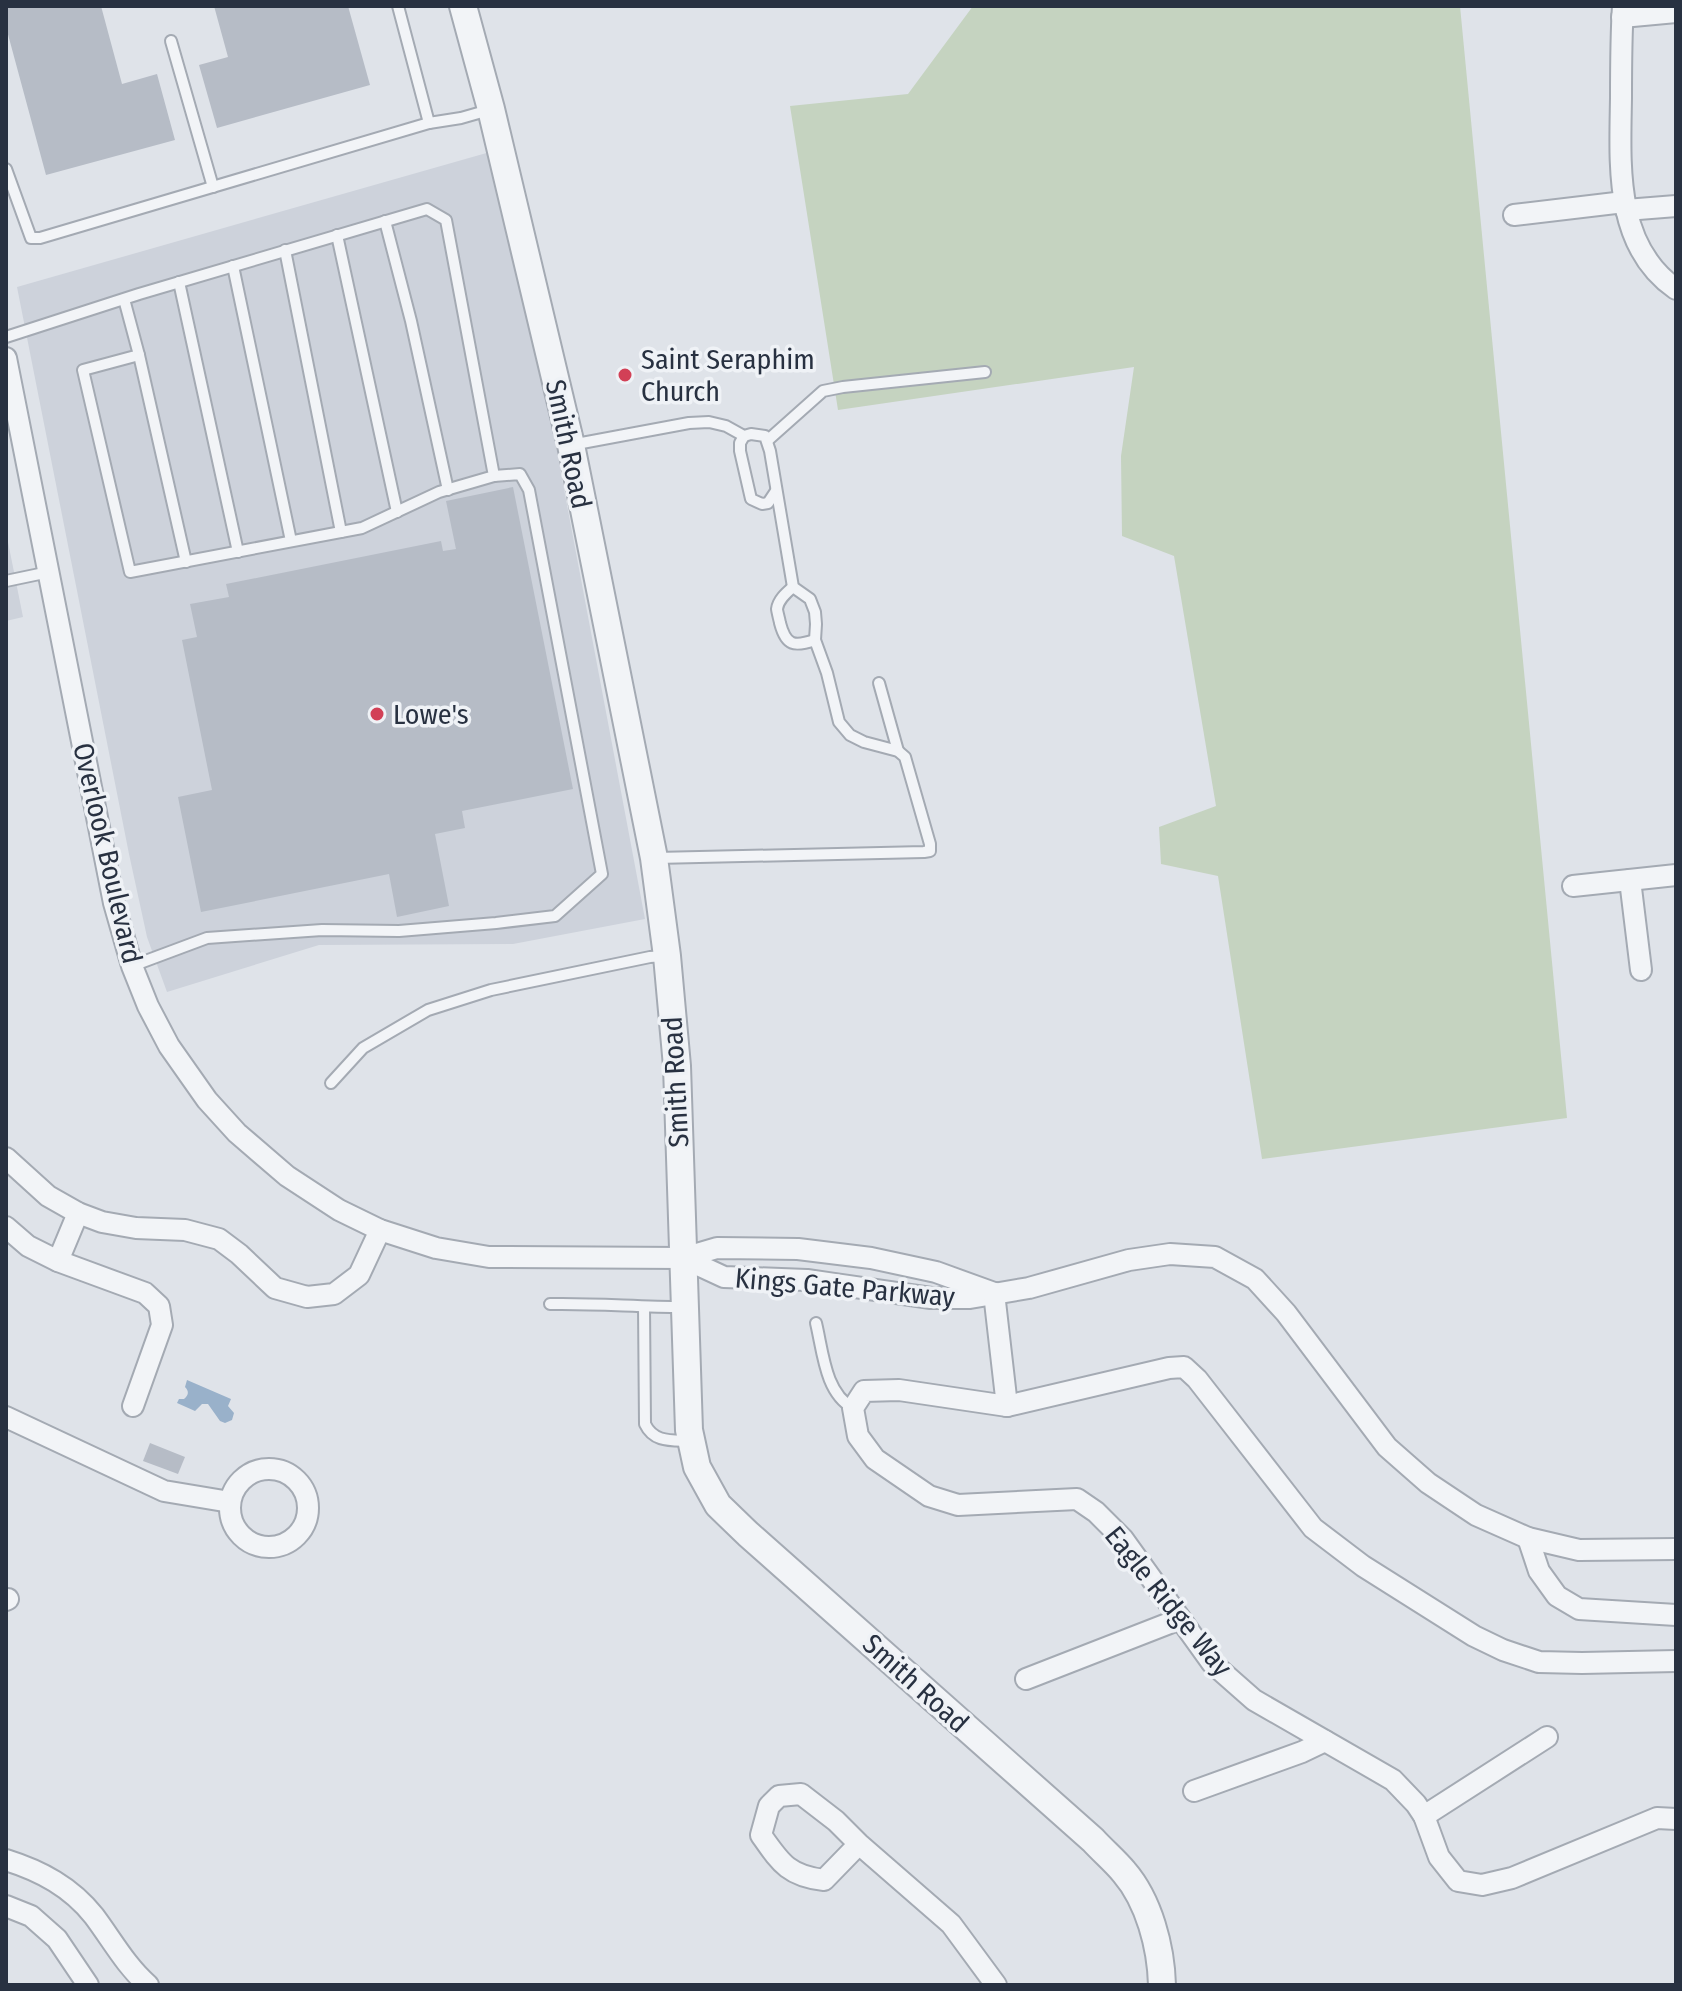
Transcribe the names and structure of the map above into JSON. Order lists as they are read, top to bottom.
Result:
{
  "streets": {
    "street": [
      "Smith Road",
      "Overlook Boulevard",
      "Kings Gate Parkway",
      "Eagle Ridge Way"
    ]
  },
  "crossings": [
    ["Smith Road", "Overlook Boulevard"],
    ["Smith Road", "Kings Gate Parkway"],
    ["Overlook Boulevard", "Kings Gate Parkway"]
  ],
  "places": ["Saint Seraphim Church", "Lowe's"]
}
